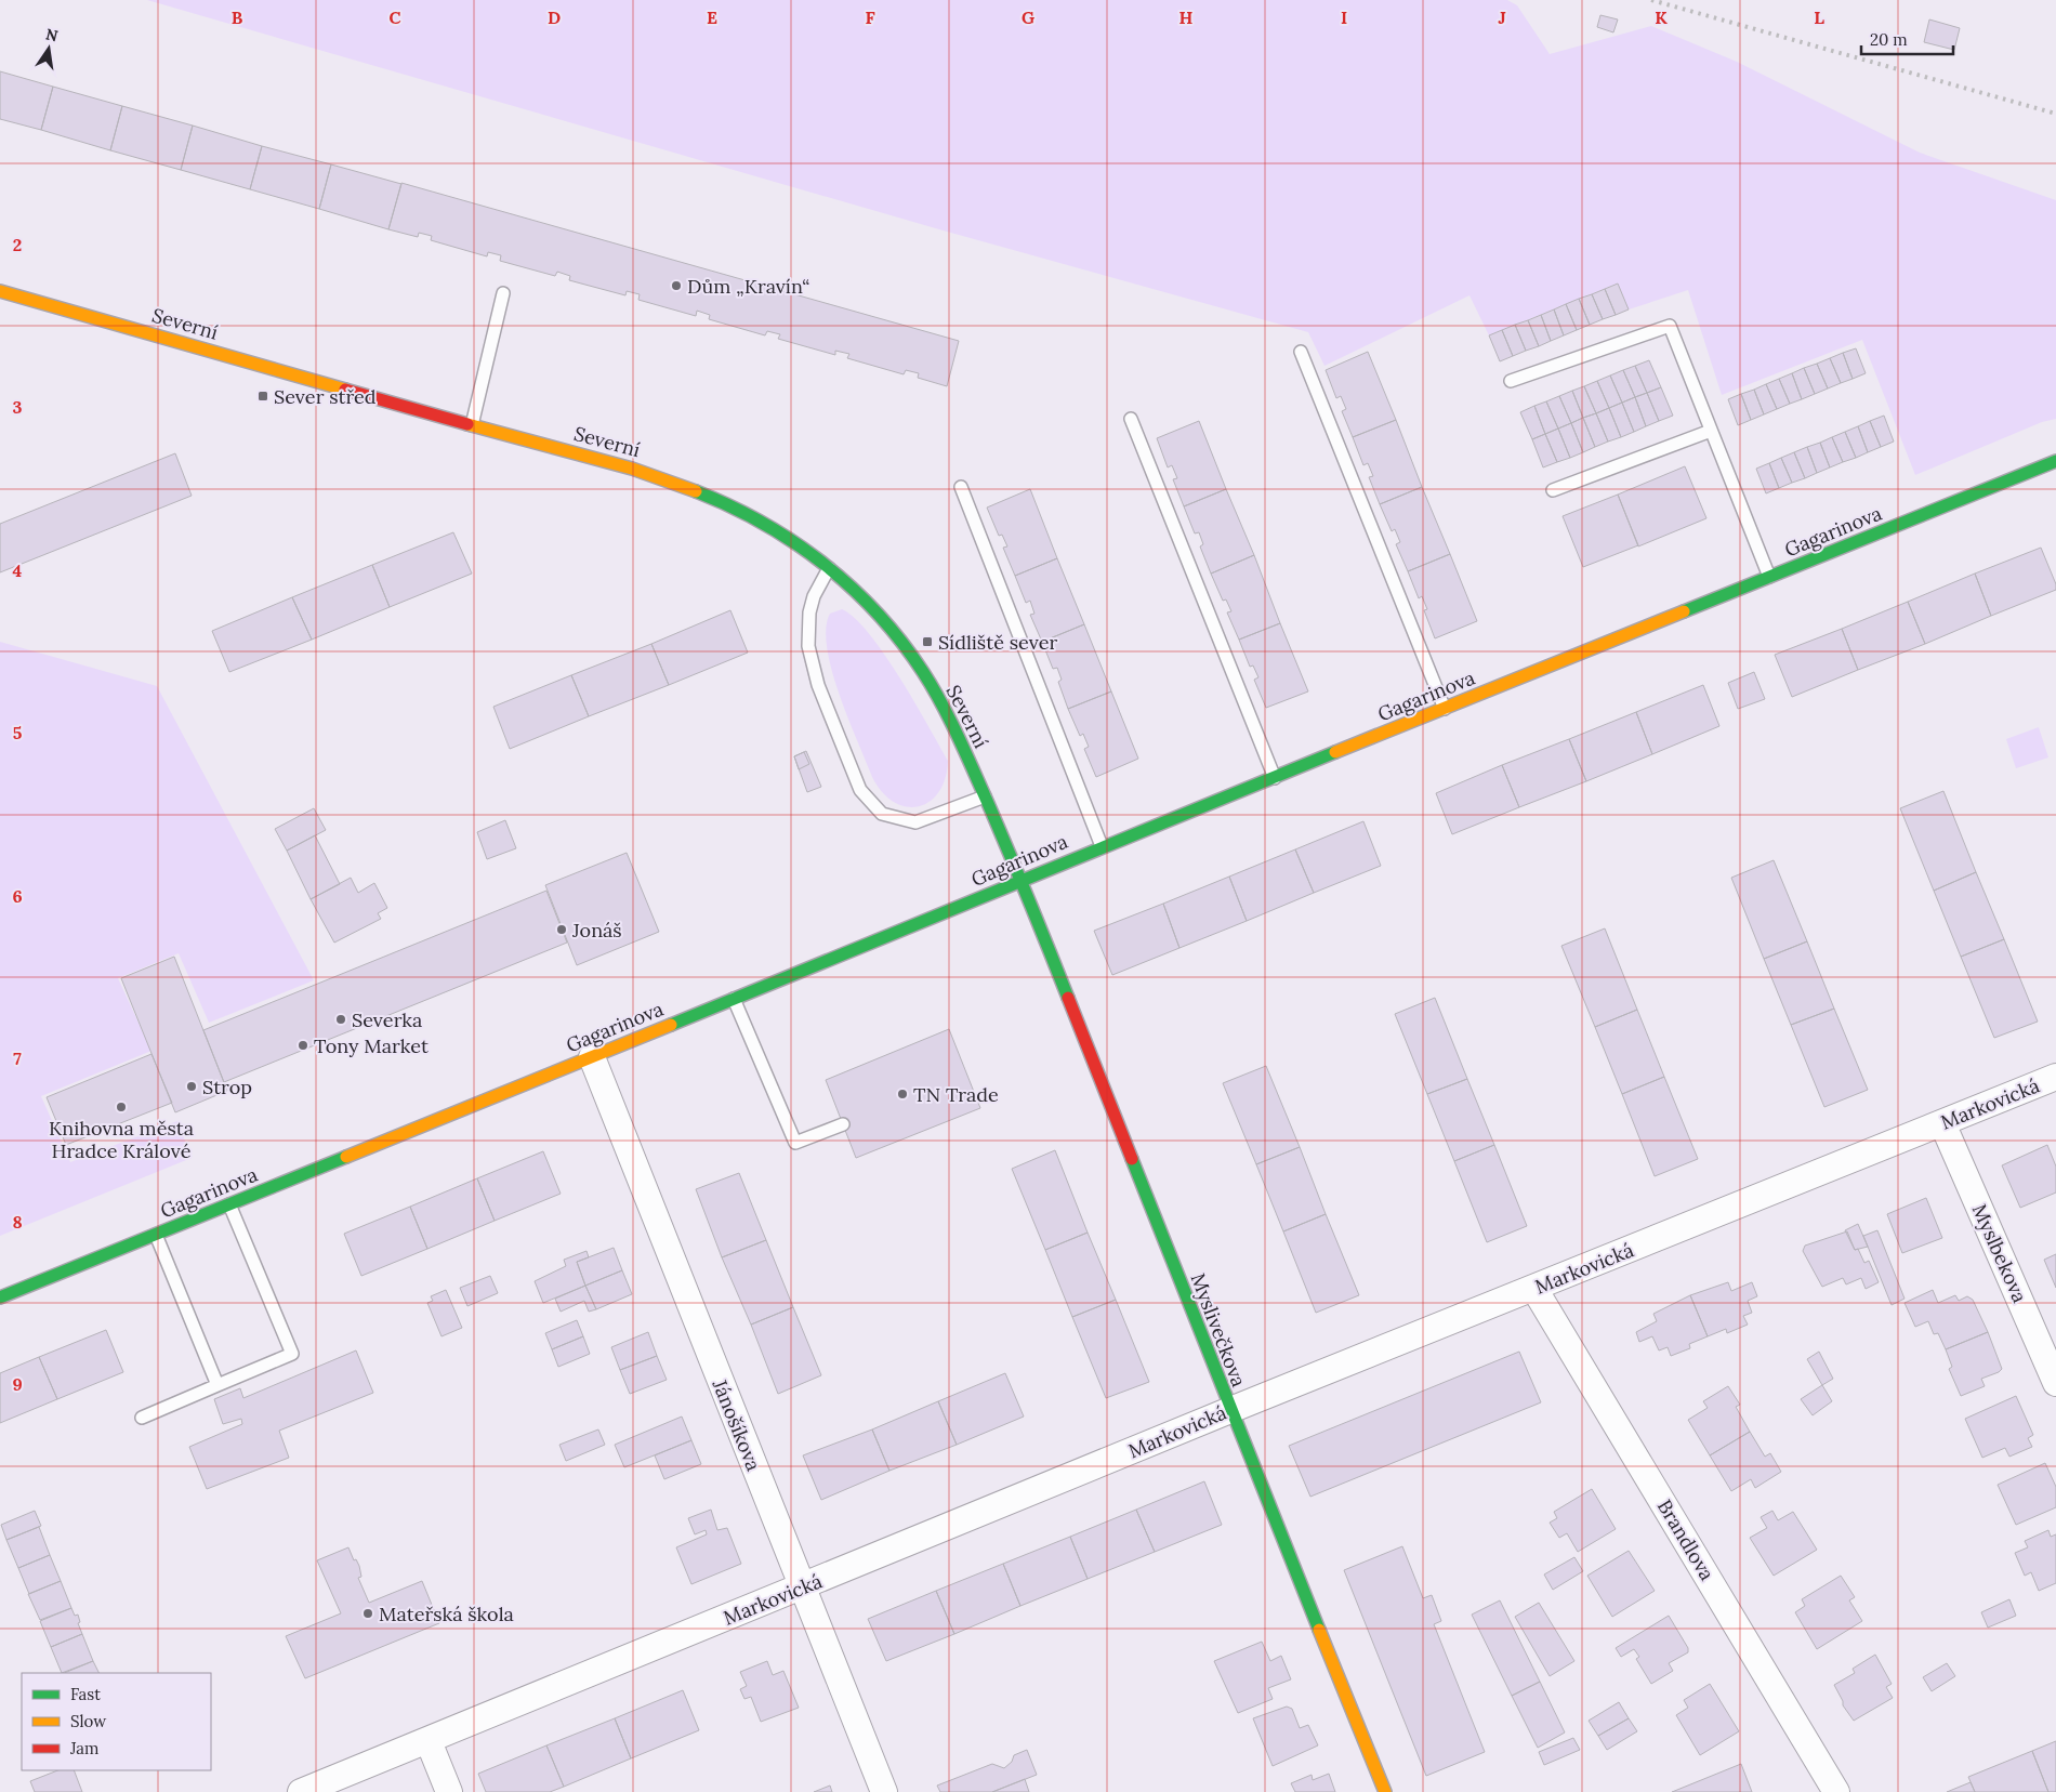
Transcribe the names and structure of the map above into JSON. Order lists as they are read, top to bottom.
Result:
{
  "streets": {
    "street": [
      "Severní",
      "Gagarinova",
      "Markovická",
      "Myslbekova",
      "Myslivečkova",
      "Jánošíkova",
      "Brandlova"
    ]
  },
  "crossings": [
    ["Severní", "Gagarinova"],
    ["Severní", "Myslivečkova"],
    ["Gagarinova", "Myslivečkova"],
    ["Gagarinova", "Jánošíkova"],
    ["Markovická", "Myslbekova"],
    ["Markovická", "Myslivečkova"],
    ["Markovická", "Jánošíkova"],
    ["Markovická", "Brandlova"]
  ],
  "places": {
    "other": [
      "Dům „Kravín“",
      "Jonáš",
      "Severka",
      "Tony Market",
      "Strop",
      "TN Trade",
      "Knihovna města Hradce Králové",
      "Mateřská škola"
    ],
    "transit": ["Sever střed", "Sídliště sever"]
  },
  "legend": ["Fast", "Slow", "Jam"],
  "scale_bar": "20 m",
  "north": "top",
  "grid": {
    "columns": [
      "B",
      "C",
      "D",
      "E",
      "F",
      "G",
      "H",
      "I",
      "J",
      "K",
      "L"
    ],
    "rows": [
      "2",
      "3",
      "4",
      "5",
      "6",
      "7",
      "8",
      "9"
    ]
  }
}
